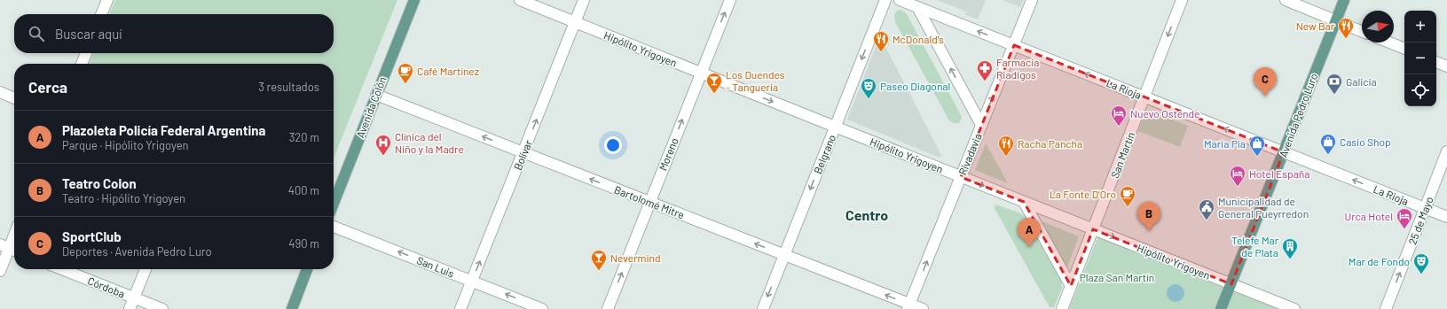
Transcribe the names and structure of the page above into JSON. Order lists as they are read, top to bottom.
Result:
{
  "streets": {
    "main road": ["Avenida Colón", "Avenida Pedro Luro"],
    "street": [
      "Hipólito Yrigoyen",
      "La Rioja",
      "Moreno",
      "Belgrano",
      "Rivadavia",
      "Bolívar",
      "San Martín",
      "Bartolomé Mitre",
      "25 de Mayo",
      "San Luis",
      "Córdoba"
    ]
  },
  "crossings": [
    ["Hipólito Yrigoyen", "Avenida Pedro Luro"],
    ["Hipólito Yrigoyen", "Moreno"],
    ["Hipólito Yrigoyen", "Belgrano"],
    ["Hipólito Yrigoyen", "Rivadavia"],
    ["Hipólito Yrigoyen", "Bolívar"],
    ["Hipólito Yrigoyen", "San Martín"],
    ["La Rioja", "Avenida Pedro Luro"],
    ["La Rioja", "Rivadavia"],
    ["La Rioja", "San Martín"],
    ["La Rioja", "25 de Mayo"],
    ["Avenida Colón", "Bartolomé Mitre"],
    ["Moreno", "Bartolomé Mitre"],
    ["Belgrano", "Bartolomé Mitre"],
    ["Rivadavia", "Bartolomé Mitre"],
    ["Bolívar", "Bartolomé Mitre"],
    ["Bolívar", "San Luis"]
  ],
  "one_way": [
    "Hipólito Yrigoyen",
    "La Rioja",
    "Moreno",
    "Belgrano",
    "Rivadavia",
    "Bolívar",
    "Bartolomé Mitre",
    "25 de Mayo",
    "San Luis"
  ],
  "districts": ["Centro"],
  "parks": ["Plaza San Martín"],
  "places": {
    "restaurant": ["New Bar", "McDonald's", "Racha Pancha"],
    "pharmacy": ["Farmacia Riadigos"],
    "cafe": ["Café Martínez", "La Fonte D'Oro"],
    "bar": ["Los Duendes - Tangueria", "Nevermind"],
    "bank": ["Galicia"],
    "theatre": ["Paseo Diagonal", "Mar de Fondo"],
    "hotel": ["Nuevo Ostende", "Hotel España", "Urca Hotel"],
    "shop": ["Casio Shop", "Maria Pia"],
    "hospital": ["Clínica del Niño y la Madre"],
    "public building": ["Municipalidad de General Pueyrredon"],
    "building": ["Telefe Mar de Plata"]
  },
  "north": "right",
  "page": {
    "map_buttons": ["+", "−"],
    "search": "Buscar aquí",
    "heading": ["Cerca", "3 resultados"],
    "pins": ["C", "B", "A"],
    "list": [
      {
        "mark": "A",
        "name": "Plazoleta Policía Federal Argentina",
        "note": "Parque · Hipólito Yrigoyen",
        "value": "320 m"
      },
      {
        "mark": "B",
        "name": "Teatro Colon",
        "note": "Teatro · Hipólito Yrigoyen",
        "value": "400 m"
      },
      {
        "mark": "C",
        "name": "SportClub",
        "note": "Deportes · Avenida Pedro Luro",
        "value": "490 m"
      }
    ]
  }
}
